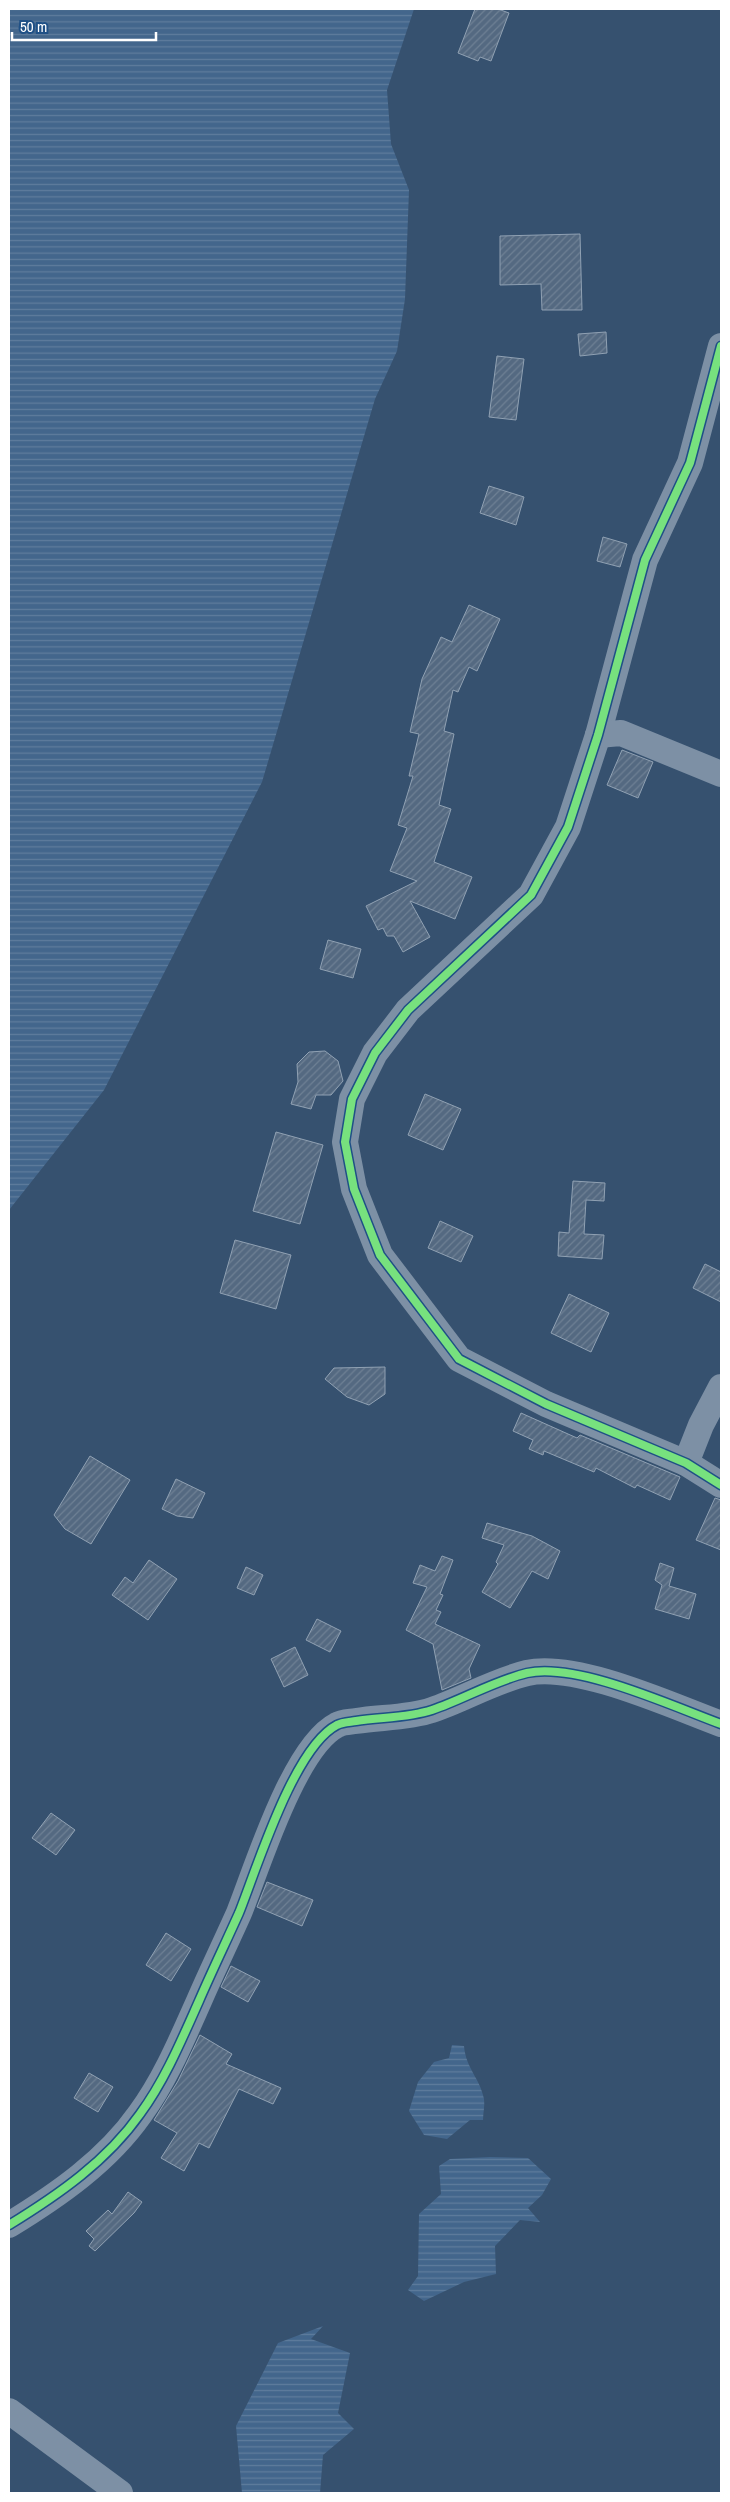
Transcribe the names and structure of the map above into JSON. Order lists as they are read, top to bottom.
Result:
{
  "scale_bar": "50 m"
}
